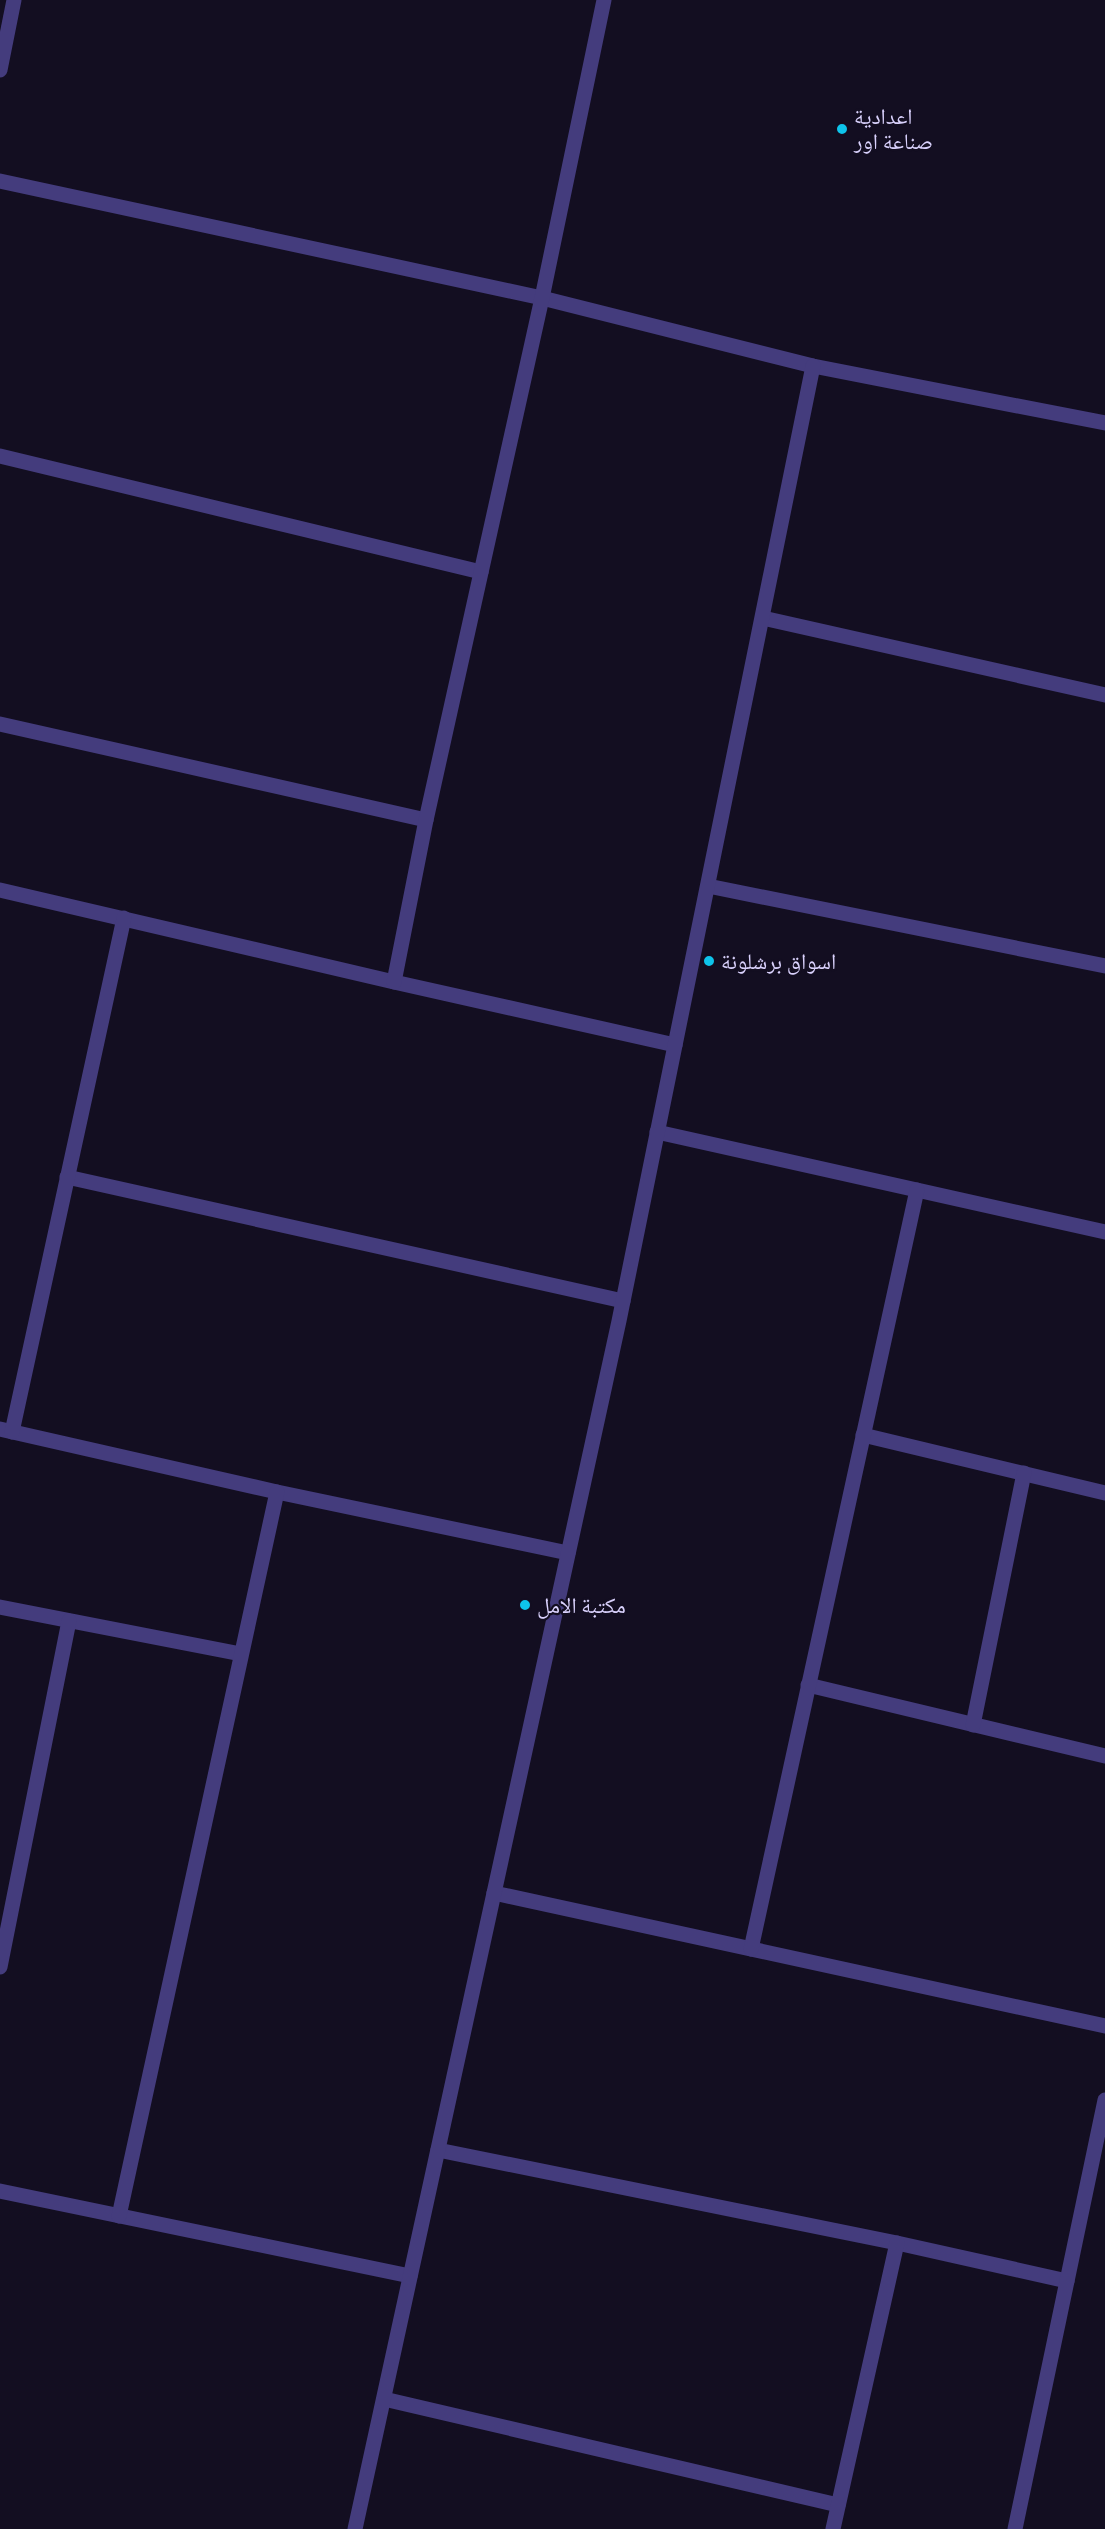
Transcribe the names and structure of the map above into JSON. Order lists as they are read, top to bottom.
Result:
{
  "places": ["اعدادية صناعة اور", "اسواق برشلونة", "مكتبة الامل"]
}
